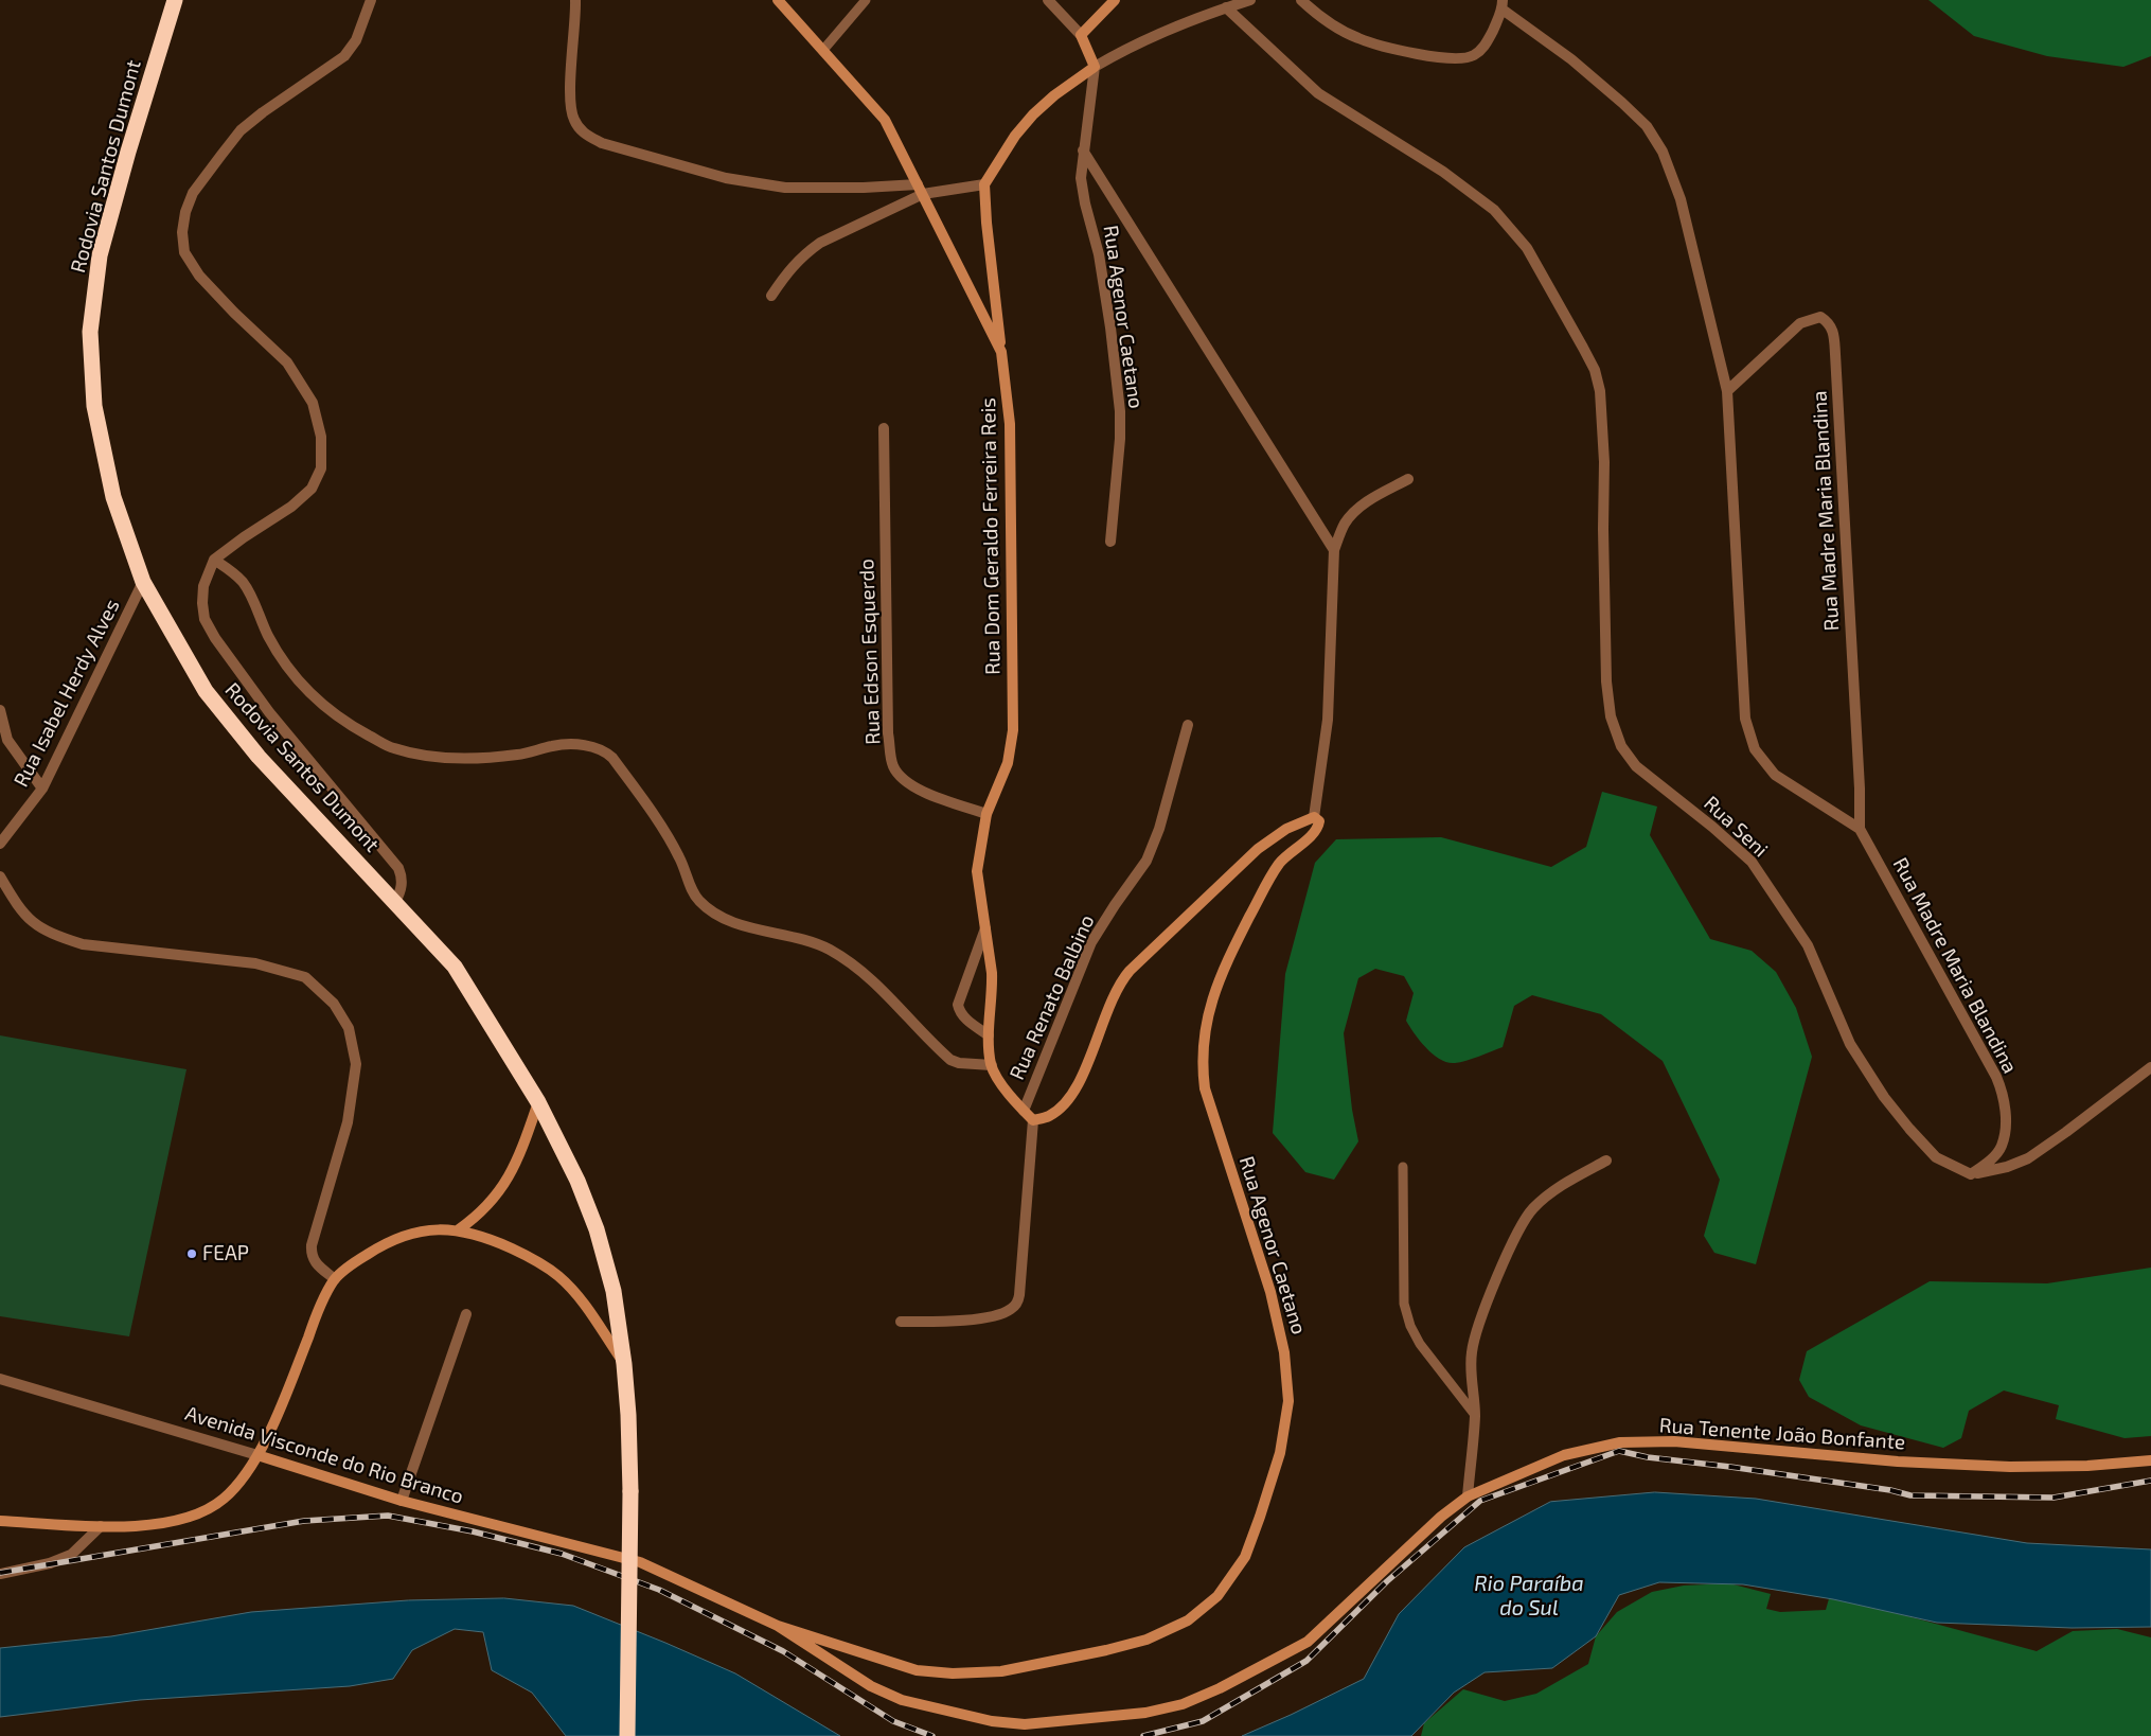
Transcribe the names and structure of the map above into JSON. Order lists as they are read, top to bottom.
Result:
{
  "streets": {
    "highway": ["Rodovia Santos Dumont"],
    "street": [
      "Rua Agenor Caetano",
      "Rua Madre Maria Blandina",
      "Rua Dom Geraldo Ferreira Reis",
      "Rua Edson Esquerdo",
      "Rua Isabel Herdy Alves",
      "Rua Seni",
      "Rua Renato Balbino",
      "Rua Tenente João Bonfante",
      "Avenida Visconde do Rio Branco"
    ]
  },
  "crossings": [
    ["Rodovia Santos Dumont", "Rua Isabel Herdy Alves"],
    ["Rua Agenor Caetano", "Rua Tenente João Bonfante"],
    ["Rua Madre Maria Blandina", "Rua Seni"],
    ["Rua Dom Geraldo Ferreira Reis", "Rua Edson Esquerdo"],
    ["Rua Dom Geraldo Ferreira Reis", "Rua Renato Balbino"],
    ["Rua Tenente João Bonfante", "Avenida Visconde do Rio Branco"]
  ],
  "water": ["Rio Paraíba do Sul"],
  "places": ["FEAP"]
}
